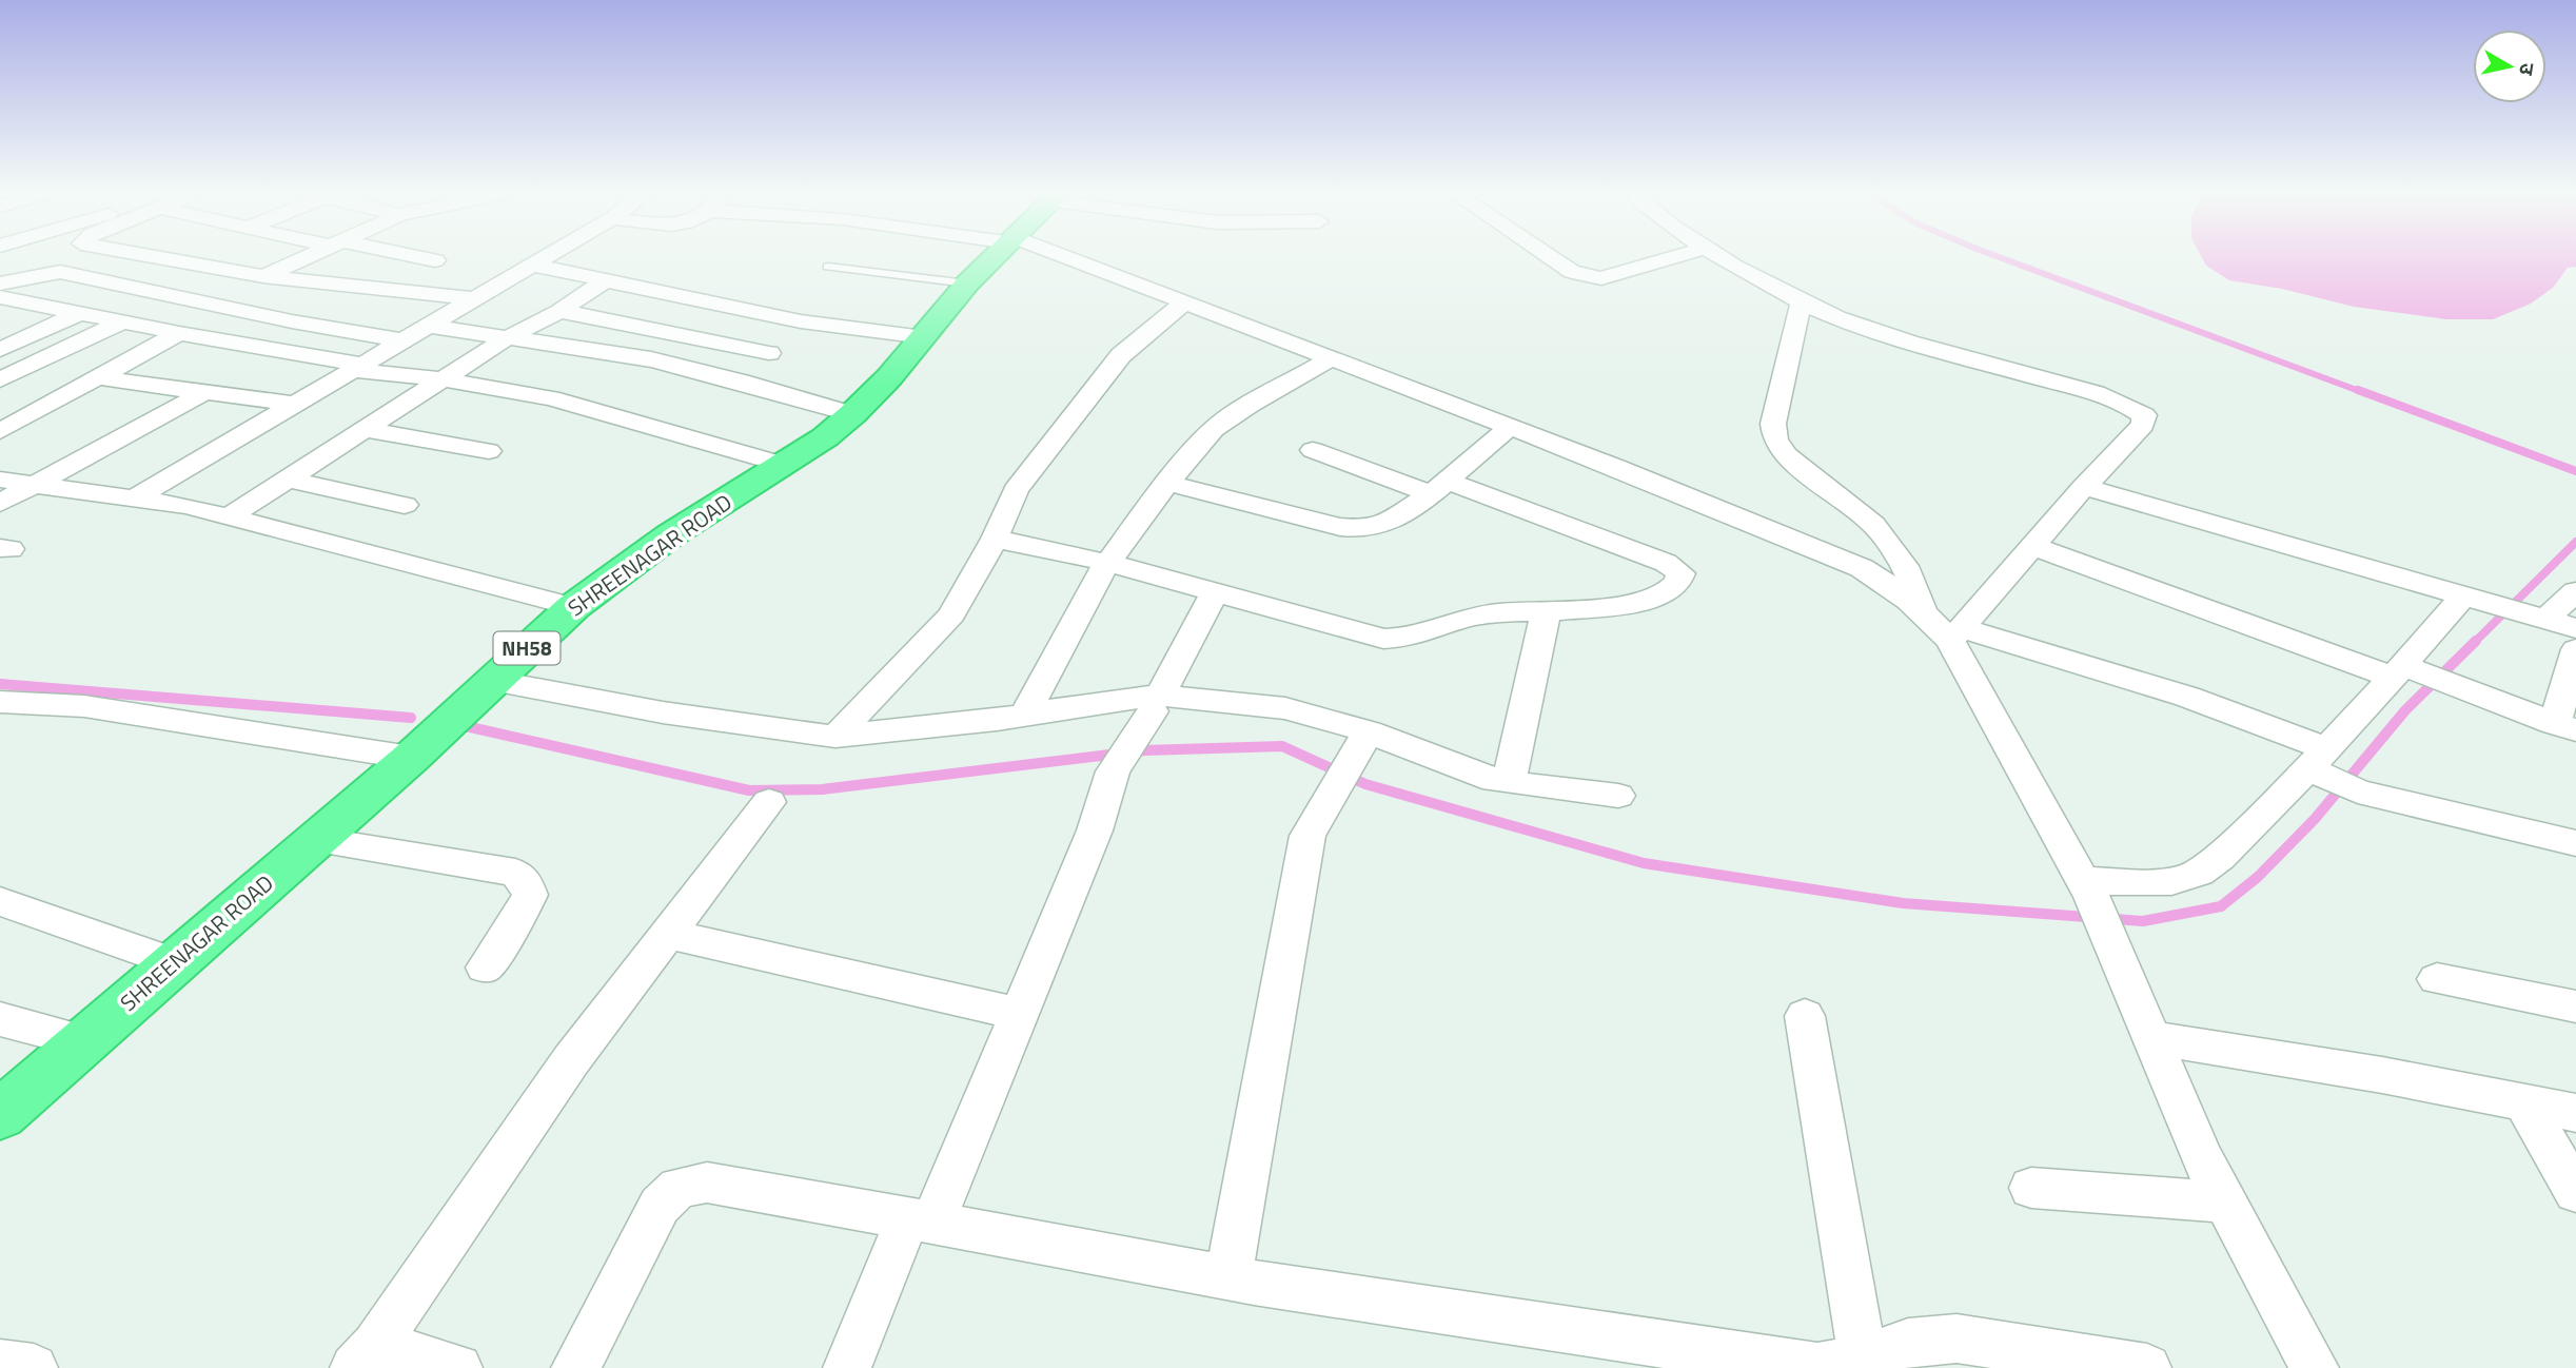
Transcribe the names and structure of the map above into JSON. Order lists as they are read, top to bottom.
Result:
{
  "streets": {
    "highway": ["SHREENAGAR ROAD", "NH58"]
  },
  "north": "right"
}
